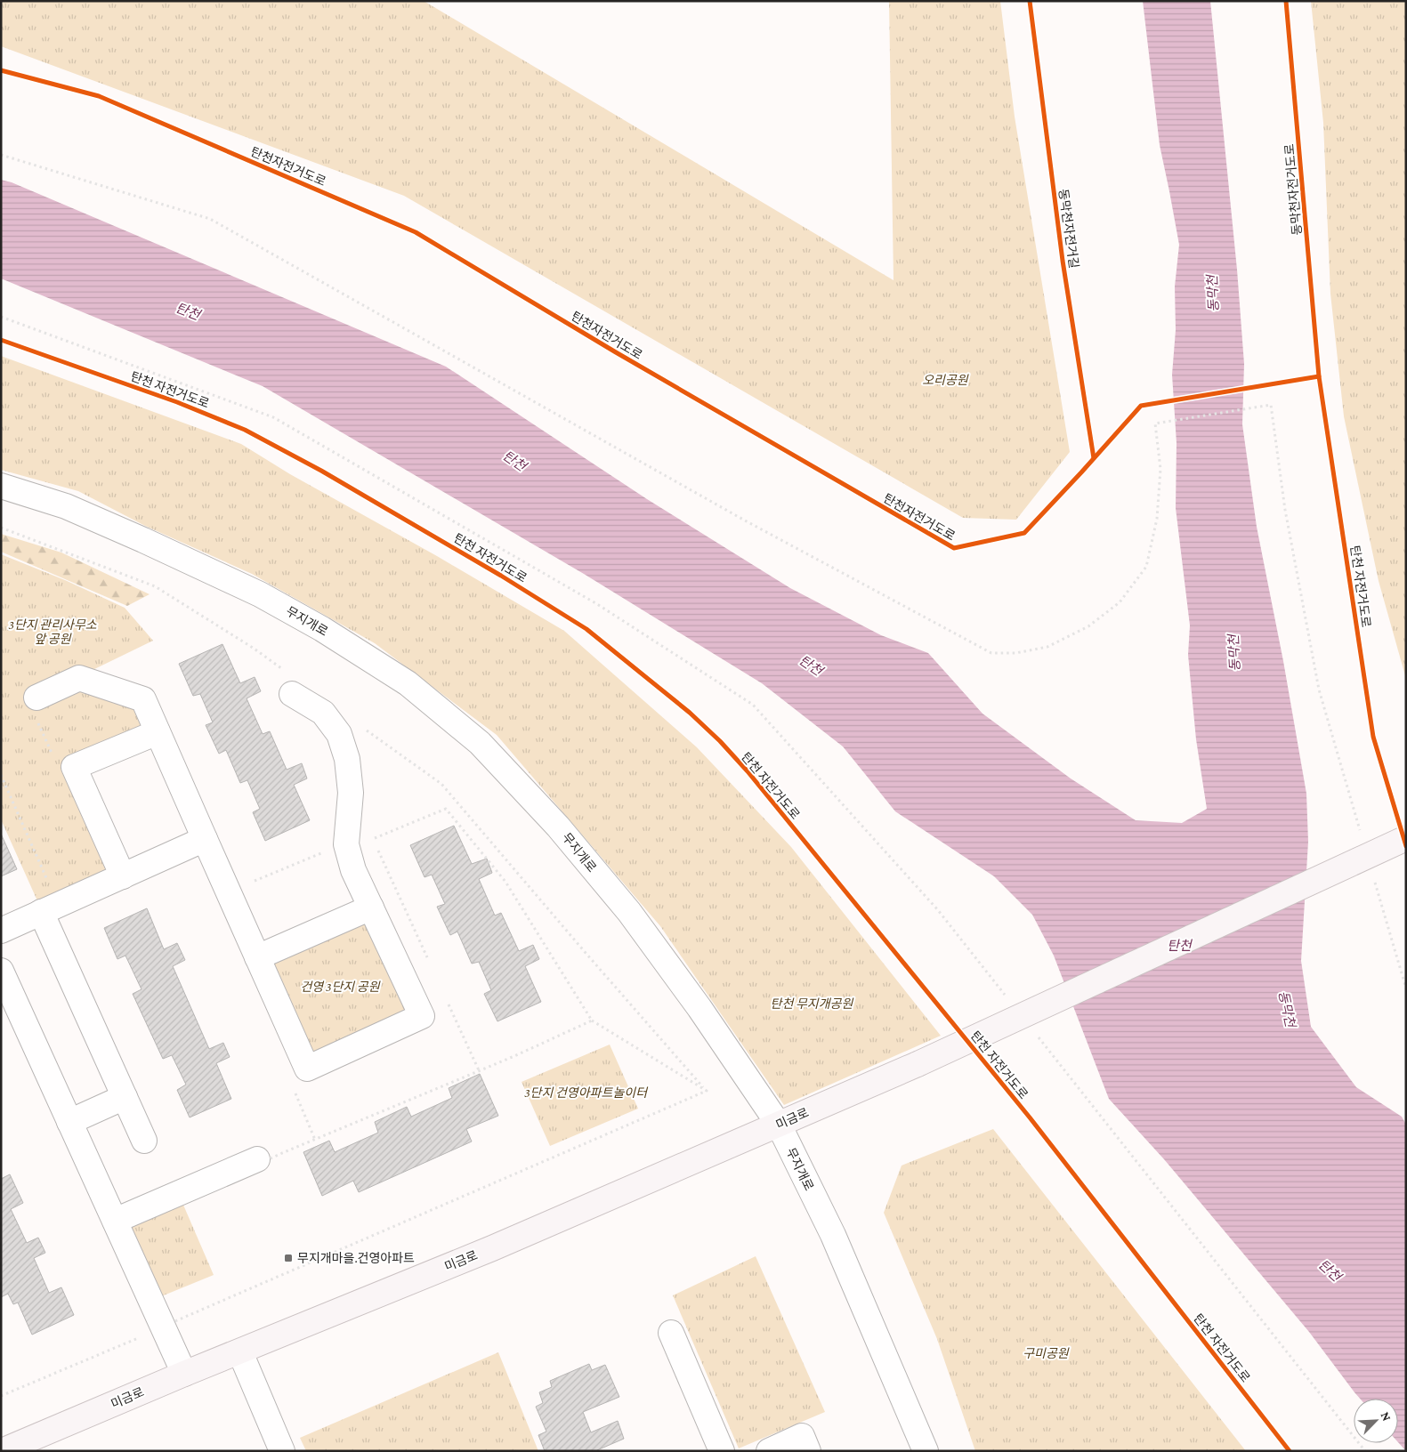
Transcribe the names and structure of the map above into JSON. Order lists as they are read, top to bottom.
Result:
{
  "streets": {
    "main road": ["미금로"],
    "street": ["무지개로"],
    "cycle path": [
      "탄천자전거도로",
      "동막천자전거도로",
      "동막천자전거길",
      "탄천 자전거도로"
    ]
  },
  "crossings": [
    ["무지개로", "미금로"]
  ],
  "water": ["동막천", "탄천"],
  "parks": [
    "오리공원",
    "3단지 관리사무소 앞 공원",
    "건영 3단지 공원",
    "탄천 무지개공원",
    "3단지 건영아파트놀이터",
    "구미공원"
  ],
  "places": {
    "transit": ["무지개마을.건영아파트"]
  },
  "north": "top right"
}
